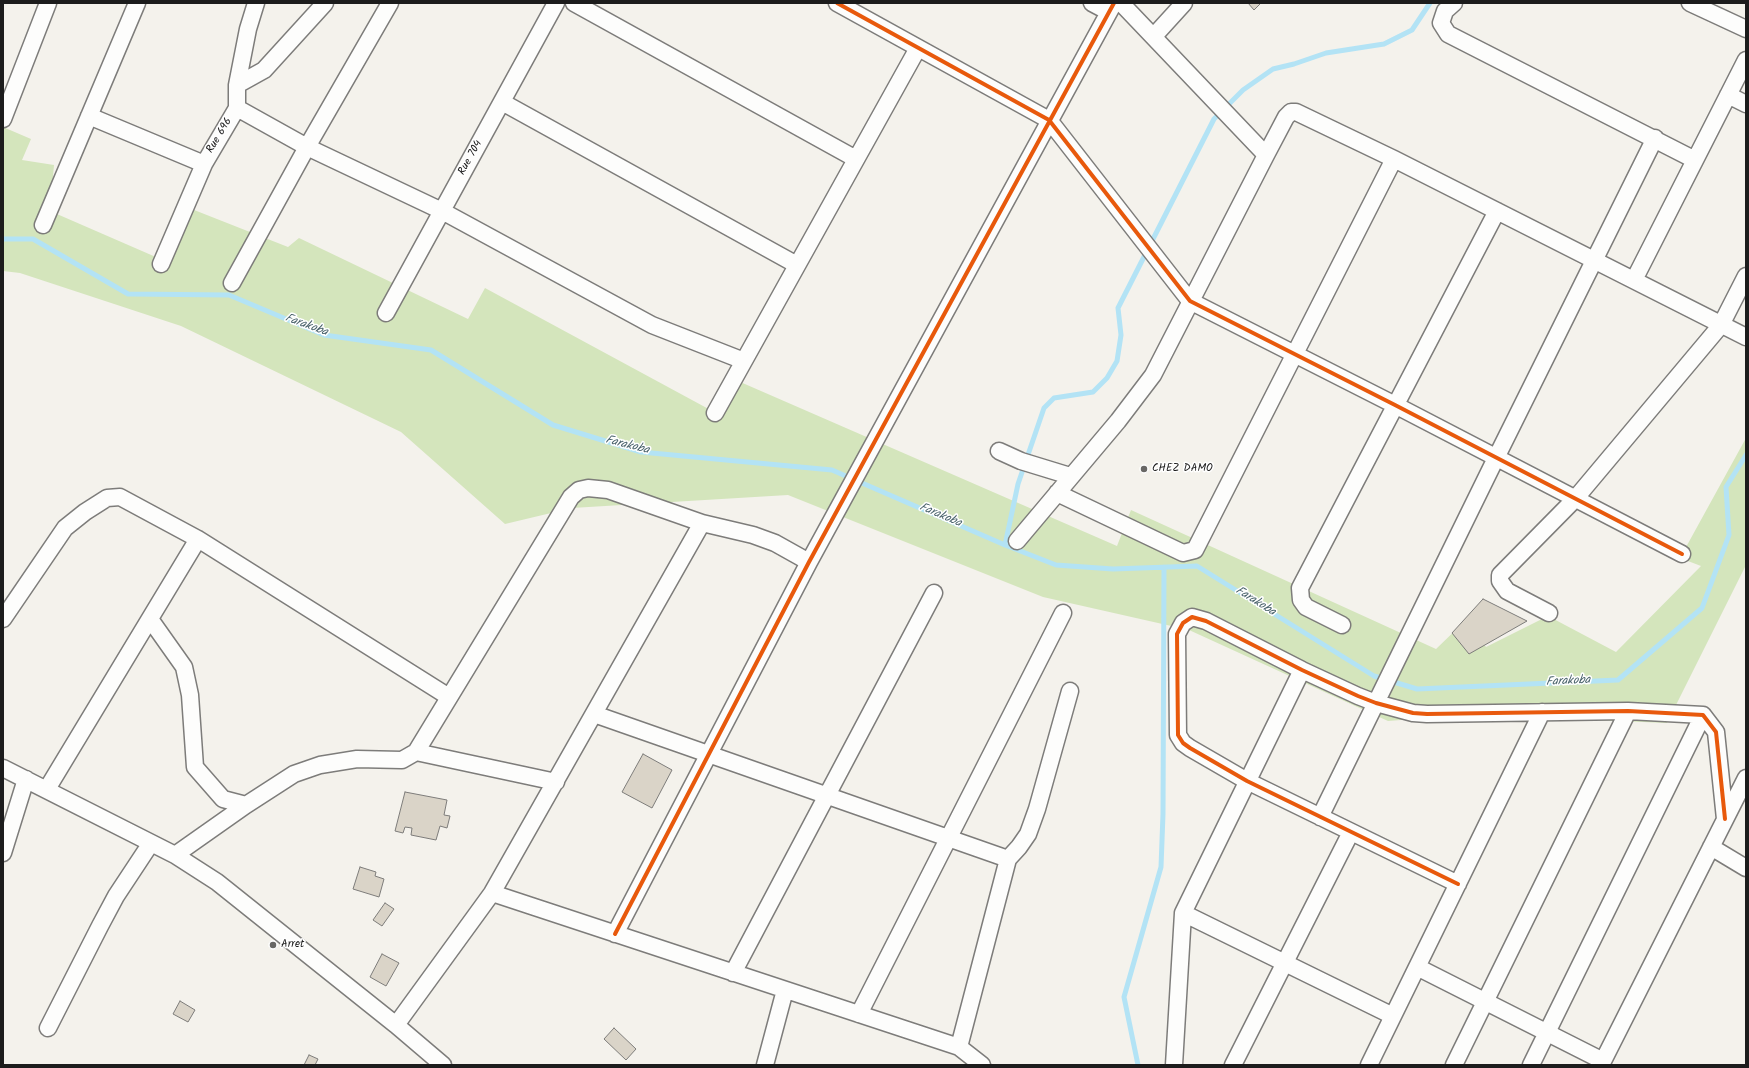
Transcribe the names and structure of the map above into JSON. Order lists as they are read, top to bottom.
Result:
{
  "streets": {
    "street": ["Rue 696", "Rue 704"]
  },
  "water": ["Farakoba"],
  "places": ["CHEZ DAMO", "Arret"]
}
